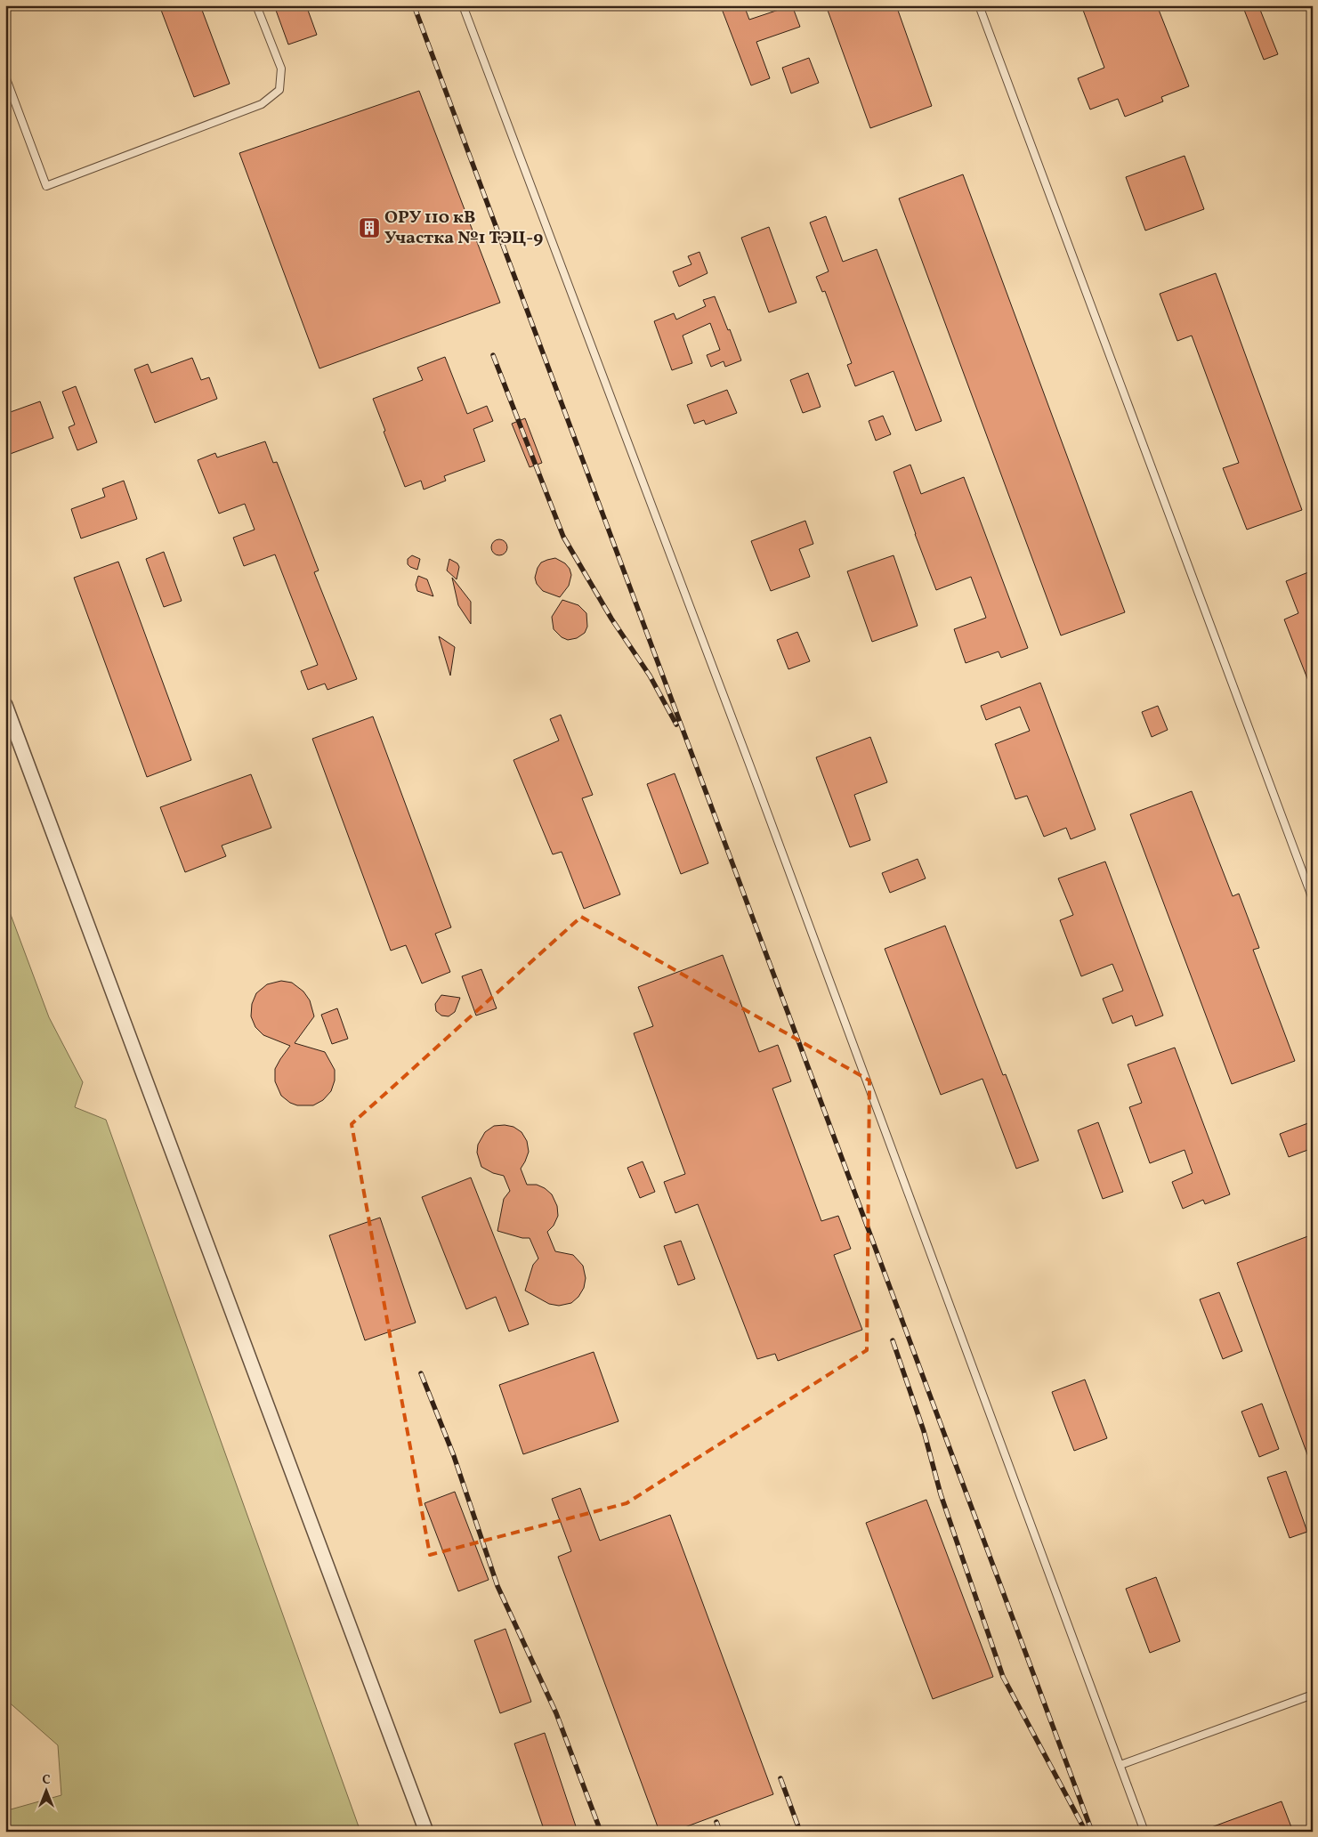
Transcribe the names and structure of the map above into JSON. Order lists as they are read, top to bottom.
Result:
{
  "places": {
    "building": ["ОРУ 110 кВ Участка №1 ТЭЦ-9"]
  },
  "north": "top"
}
